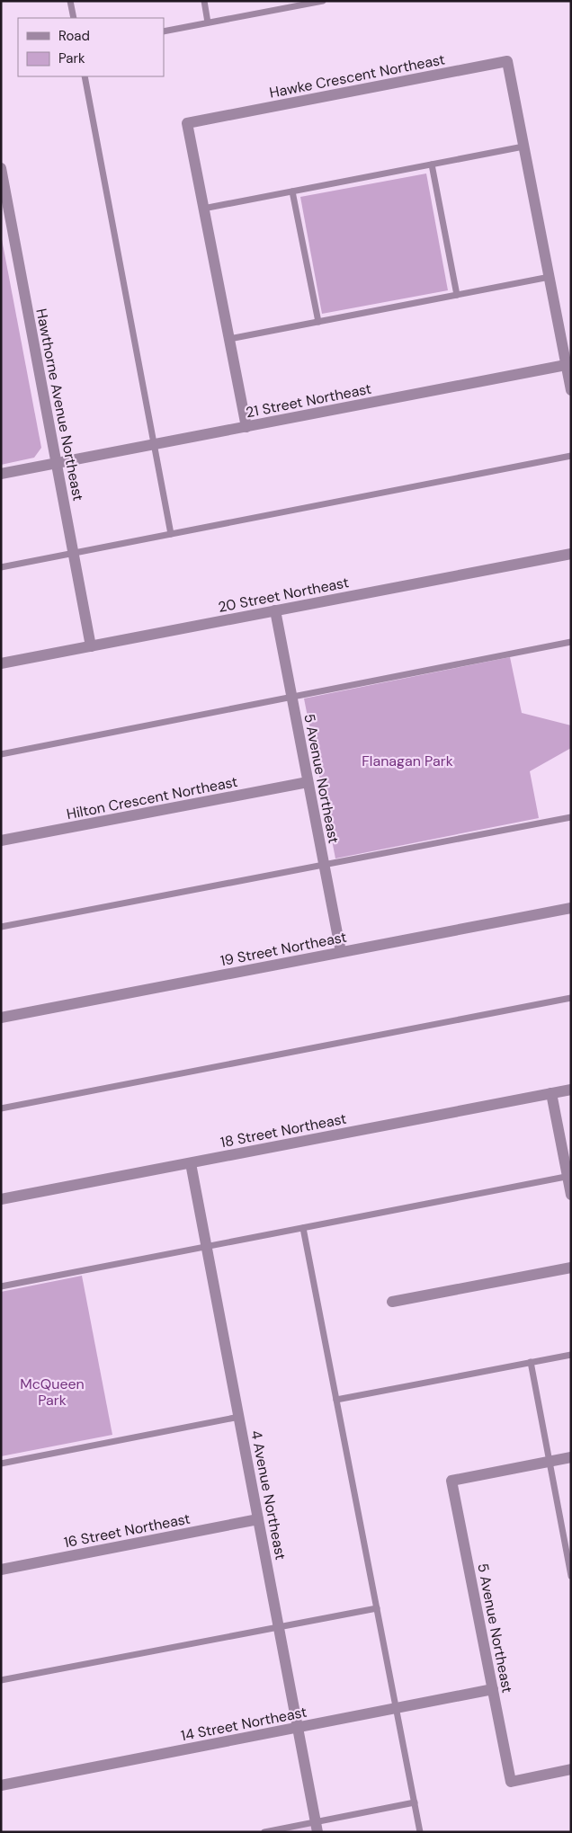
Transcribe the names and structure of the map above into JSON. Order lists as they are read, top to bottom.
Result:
{
  "streets": {
    "street": [
      "Hawke Crescent Northeast",
      "21 Street Northeast",
      "Hawthorne Avenue Northeast",
      "20 Street Northeast",
      "5 Avenue Northeast",
      "Hilton Crescent Northeast",
      "19 Street Northeast",
      "18 Street Northeast",
      "4 Avenue Northeast",
      "16 Street Northeast",
      "14 Street Northeast"
    ]
  },
  "crossings": [
    ["Hawke Crescent Northeast", "21 Street Northeast"],
    ["21 Street Northeast", "Hawthorne Avenue Northeast"],
    ["Hawthorne Avenue Northeast", "20 Street Northeast"],
    ["20 Street Northeast", "5 Avenue Northeast"],
    ["5 Avenue Northeast", "Hilton Crescent Northeast"],
    ["5 Avenue Northeast", "19 Street Northeast"],
    ["5 Avenue Northeast", "14 Street Northeast"],
    ["18 Street Northeast", "4 Avenue Northeast"],
    ["4 Avenue Northeast", "16 Street Northeast"],
    ["4 Avenue Northeast", "14 Street Northeast"]
  ],
  "parks": ["Flanagan Park", "McQueen Park"],
  "legend": ["Road", "Park"]
}
